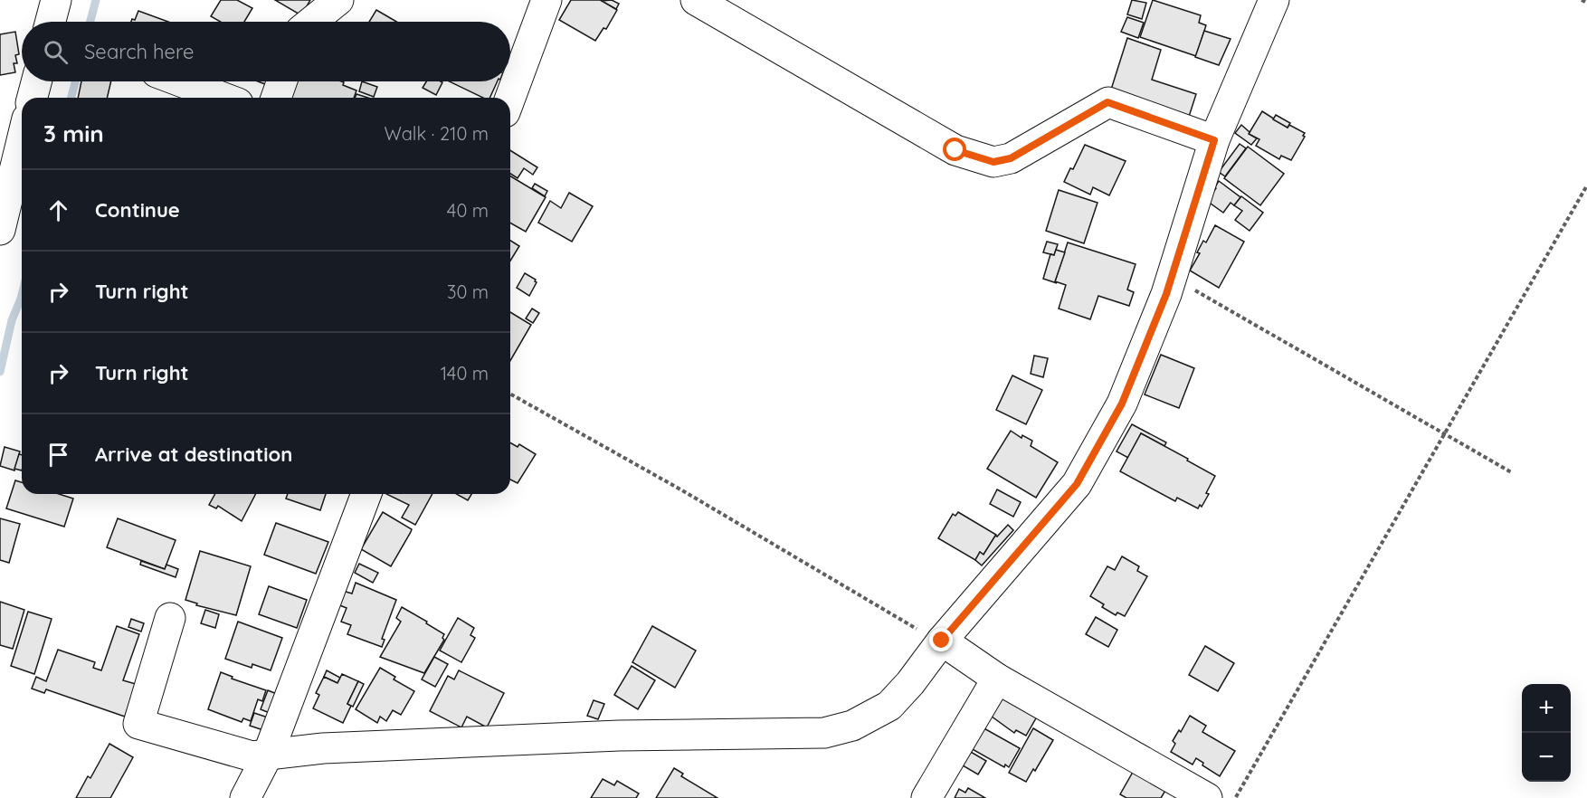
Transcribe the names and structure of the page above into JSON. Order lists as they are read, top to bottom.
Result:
{
  "page": {
    "search": "Search here",
    "heading": ["3 min", "Walk · 210 m"],
    "list": [
      ["Continue", "40 m"],
      ["Turn right", "30 m"],
      ["Turn right", "140 m"],
      "Arrive at destination"
    ],
    "map_buttons": ["+", "−"]
  }
}
